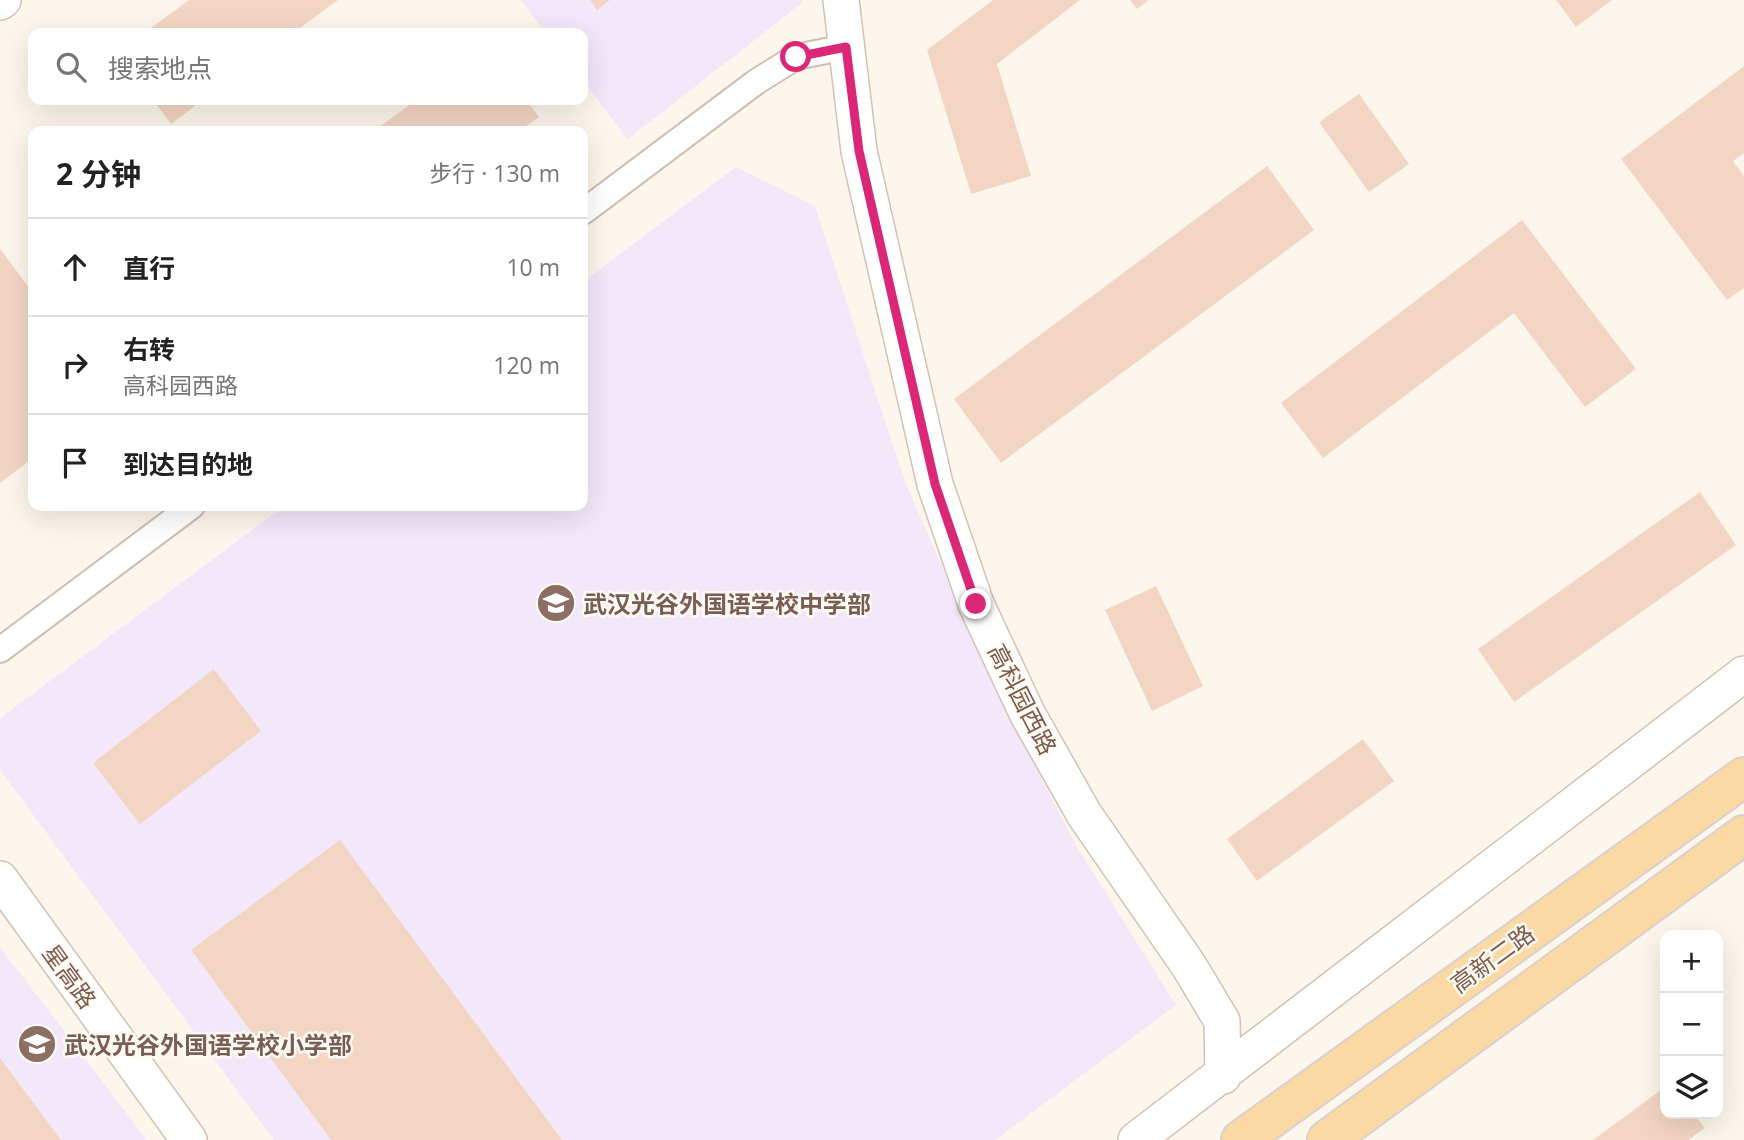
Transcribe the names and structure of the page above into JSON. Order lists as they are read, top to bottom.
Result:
{
  "streets": {
    "main road": ["高新二路"],
    "street": ["高科园西路", "星高路"]
  },
  "places": {
    "school or university": ["武汉光谷外国语学校中学部", "武汉光谷外国语学校小学部"]
  },
  "page": {
    "search": "搜索地点",
    "heading": ["2 分钟", "步行 · 130 m"],
    "list": [
      ["直行", "10 m"],
      ["右转", "高科园西路", "120 m"],
      "到达目的地"
    ],
    "map_buttons": ["+", "−"]
  }
}
